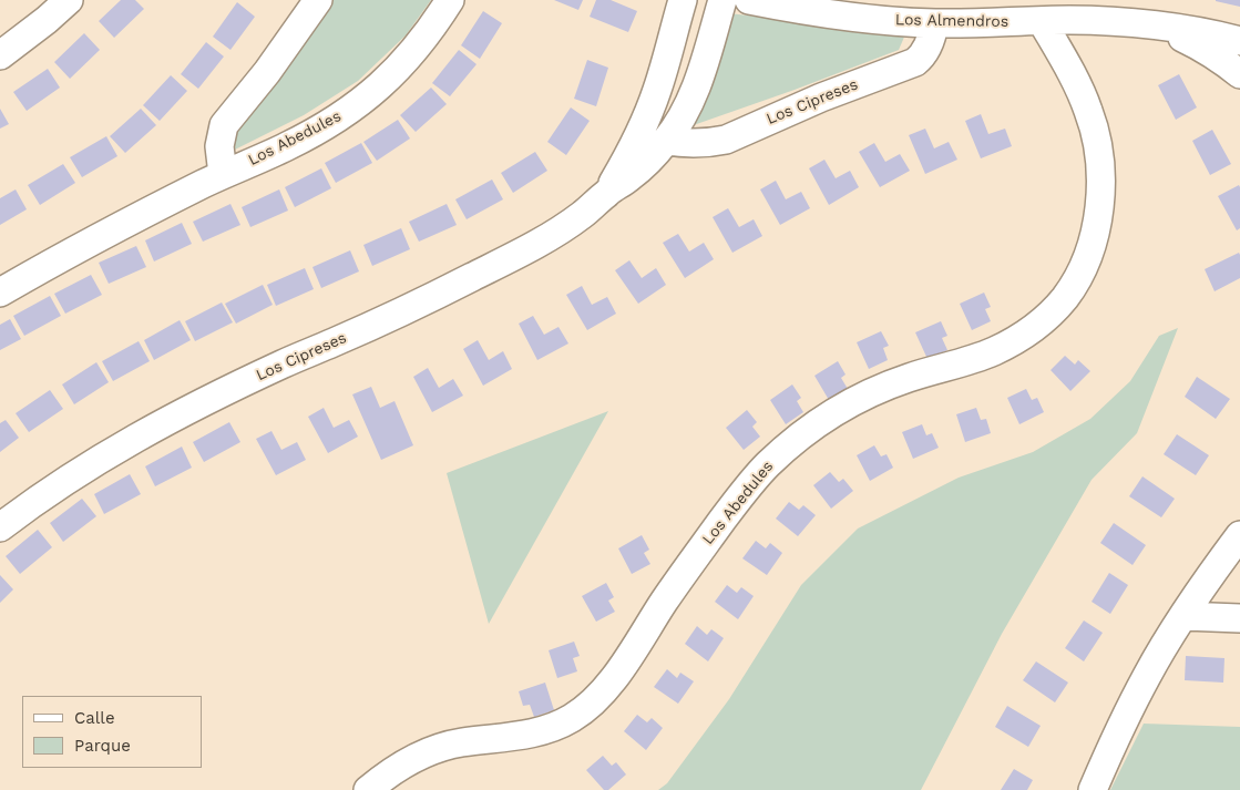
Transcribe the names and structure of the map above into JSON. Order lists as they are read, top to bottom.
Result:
{
  "streets": {
    "street": ["Los Almendros", "Los Cipreses", "Los Abedules"]
  },
  "crossings": [
    ["Los Almendros", "Los Cipreses"],
    ["Los Almendros", "Los Abedules"]
  ],
  "legend": ["Calle", "Parque"]
}
